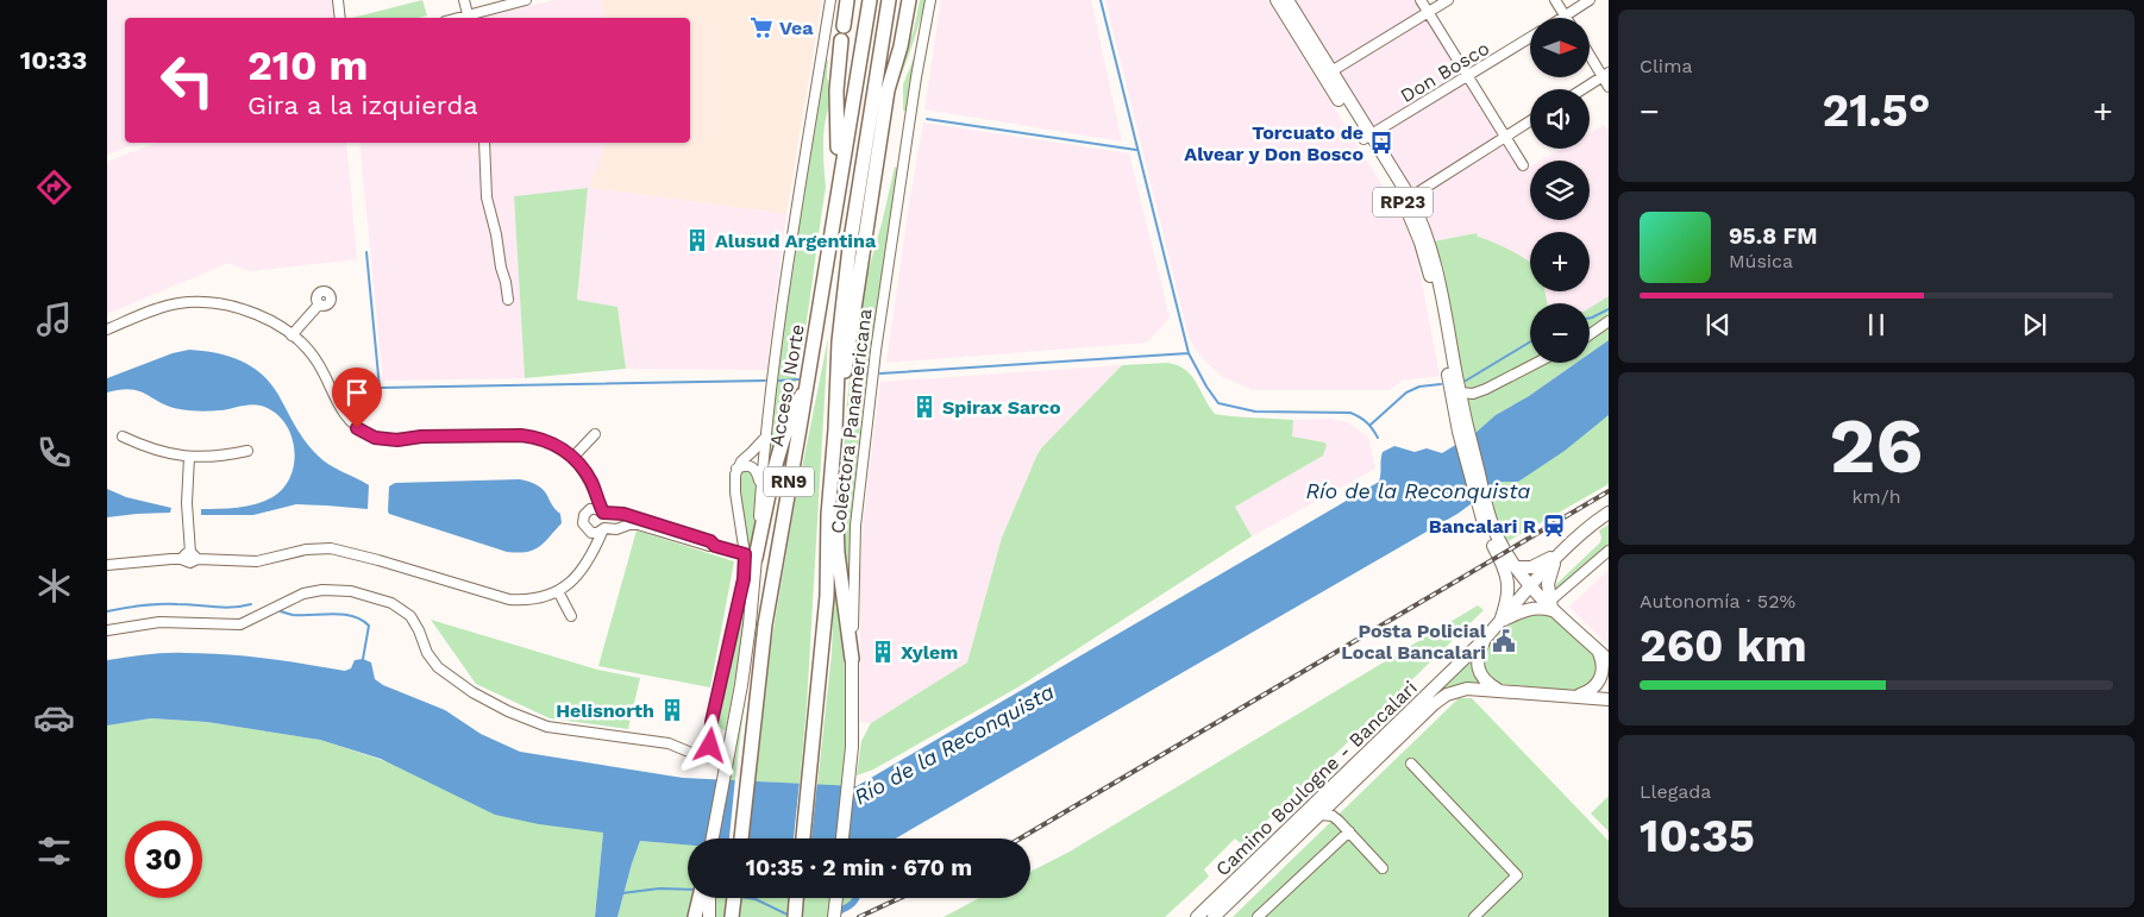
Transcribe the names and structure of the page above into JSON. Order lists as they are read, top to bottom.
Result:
{
  "streets": {
    "highway": ["Acceso Norte", "RN9"],
    "main road": ["RP23", "Colectora Panamericana", "Camino Boulogne - Bancalari"],
    "street": ["Don Bosco"]
  },
  "crossings": [
    ["Don Bosco", "RP23"],
    ["RP23", "Camino Boulogne - Bancalari"]
  ],
  "water": ["Río de la Reconquista"],
  "places": {
    "supermarket": ["Vea"],
    "bus stop": ["Torcuato de Alvear y Don Bosco"],
    "building": [
      "Alusud Argentina",
      "Spirax Sarco",
      "Xylem",
      "Helisnorth"
    ],
    "station": ["Bancalari R"],
    "public building": ["Posta Policial Local Bancalari"]
  },
  "north": "right",
  "page": {
    "tabs": "10:33",
    "tile": [
      "Clima",
      ["26", "km/h"],
      ["Autonomía · 52%", "260 km"],
      ["Llegada", "10:35"]
    ],
    "map_buttons": ["+", "−"],
    "turn": ["210 m", "Gira a la izquierda"],
    "heat": ["−", "21.5°", "+"],
    "song": ["95.8 FM", "Música"],
    "limit": "30",
    "trip": "10:35 · 2 min · 670 m"
  }
}
